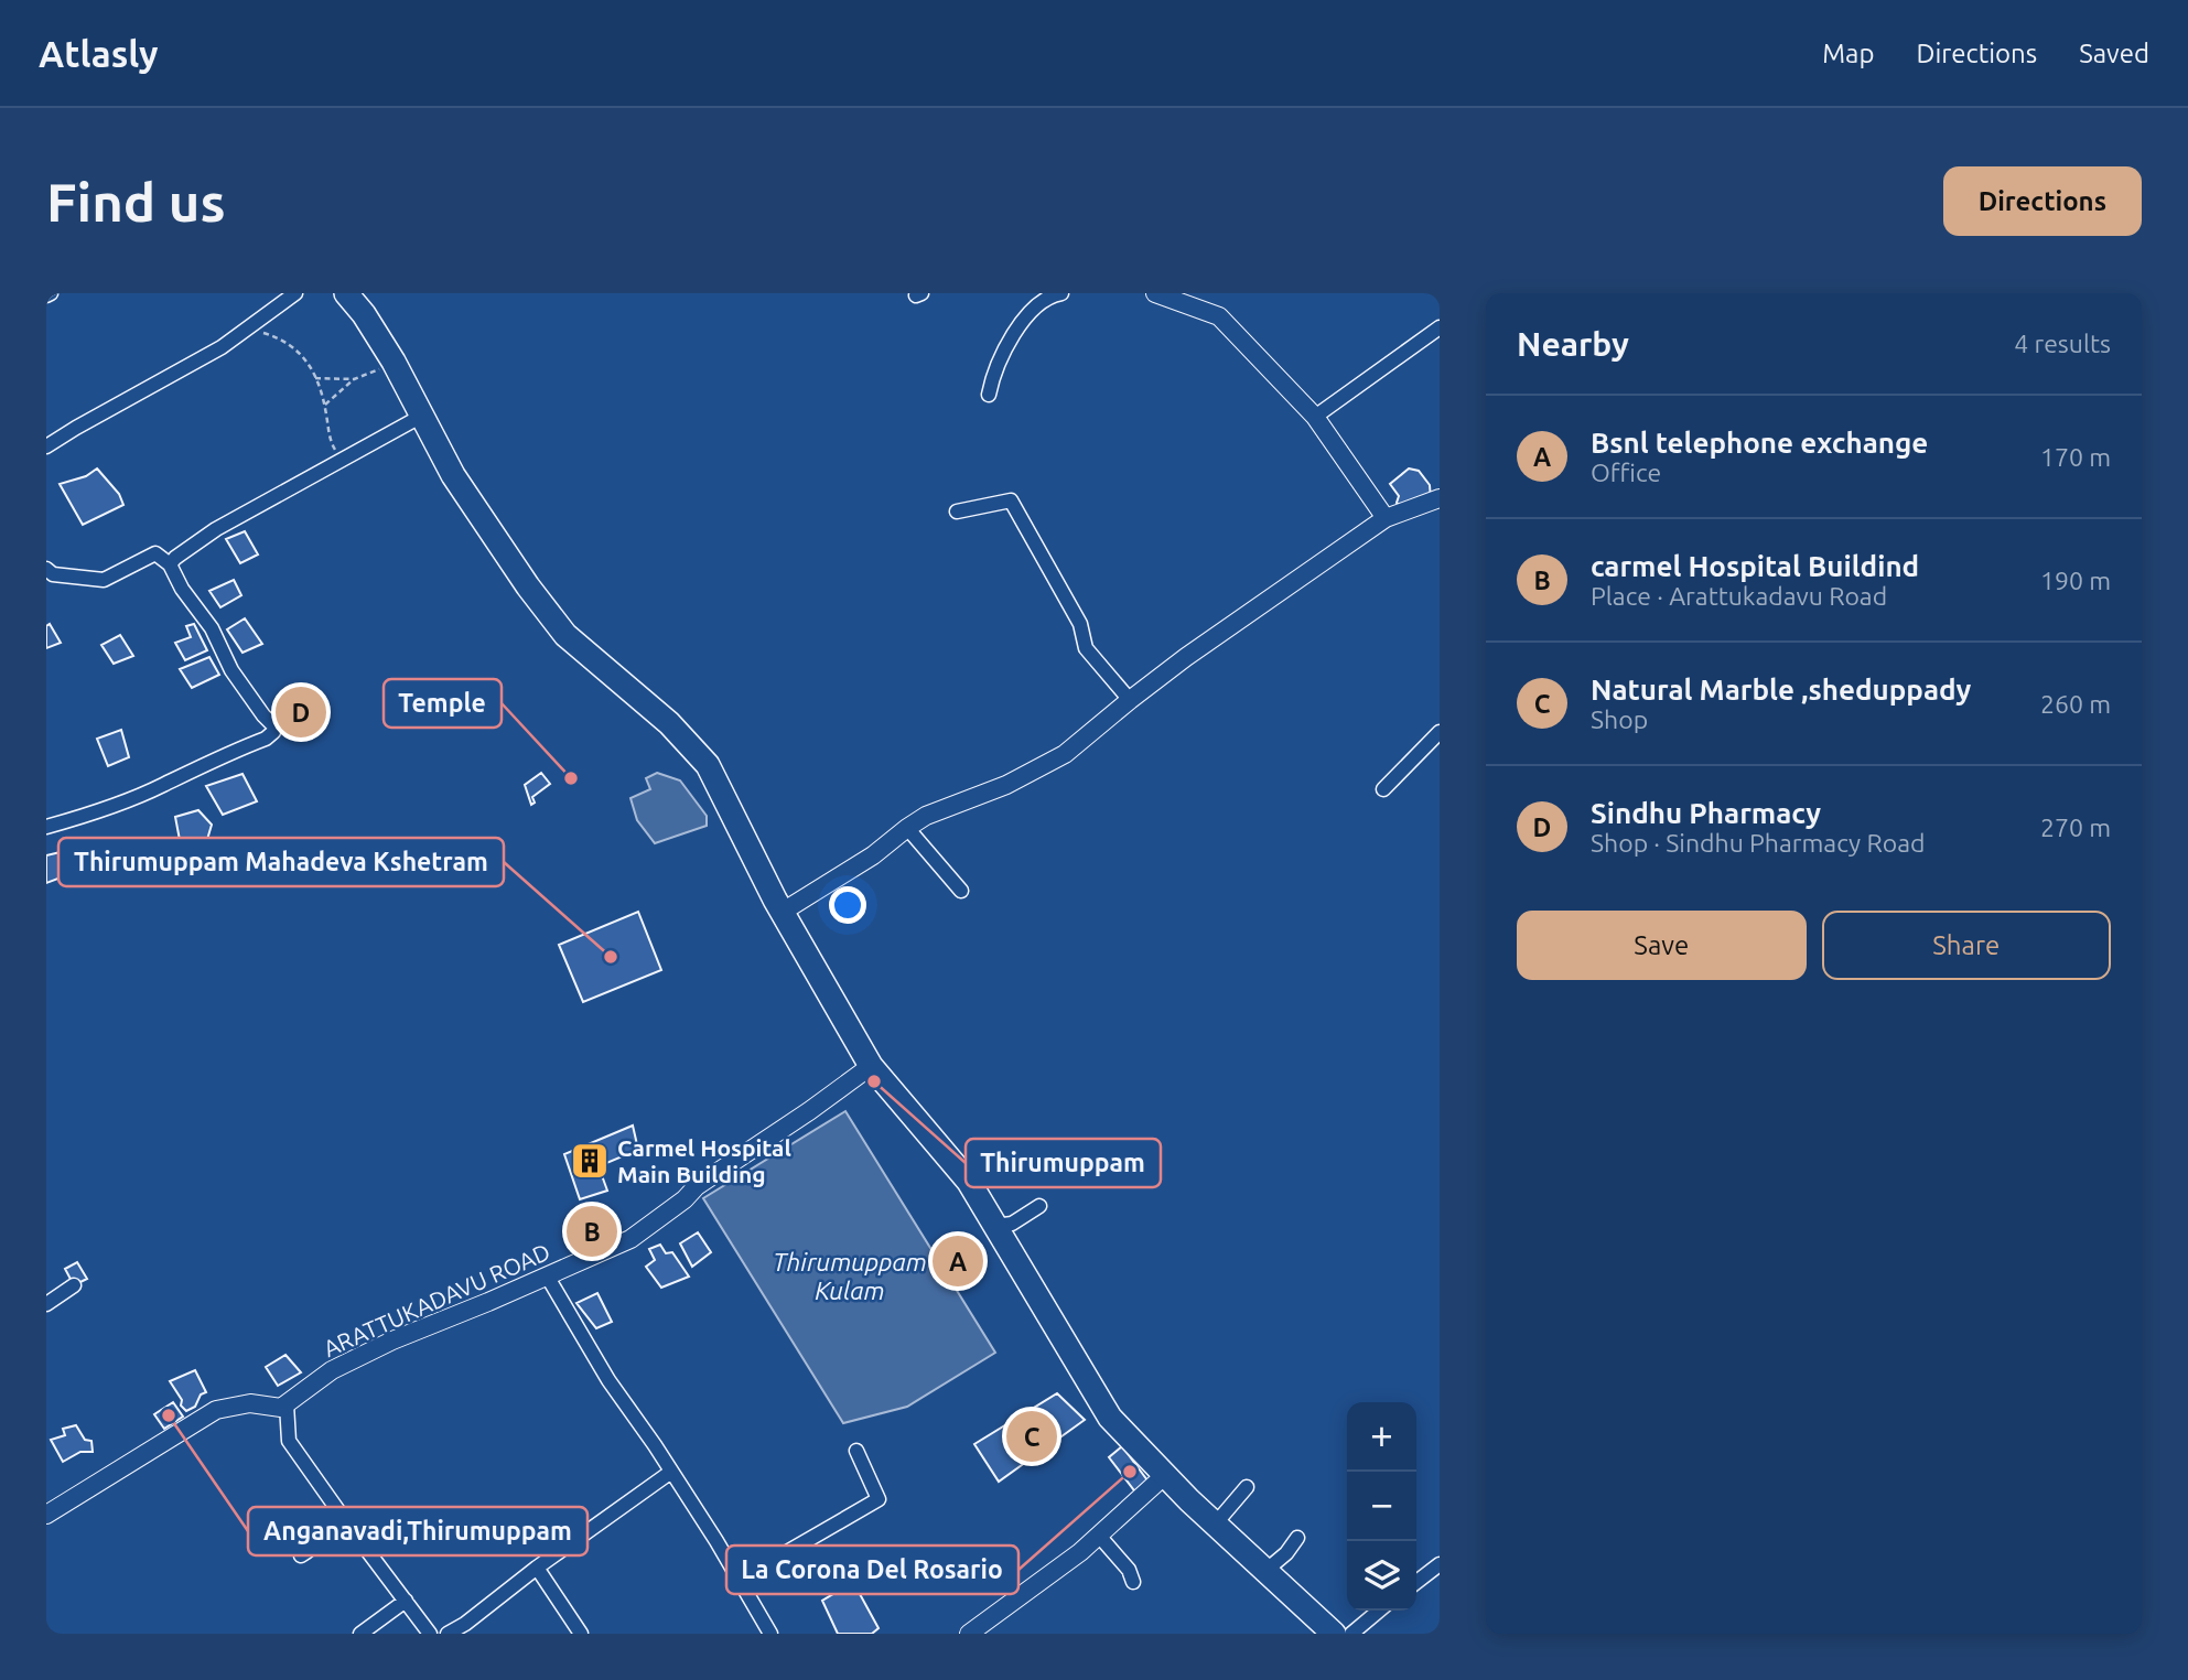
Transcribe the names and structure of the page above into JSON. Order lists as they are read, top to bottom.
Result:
{
  "streets": {
    "street": ["ARATTUKADAVU ROAD"]
  },
  "water": ["Thirumuppam Kulam"],
  "places": {
    "other": [
      "Temple",
      "Thirumuppam Mahadeva Kshetram",
      "Thirumuppam",
      "Anganavadi,Thirumuppam",
      "La Corona Del Rosario"
    ],
    "building": ["Carmel Hospital Main Building"]
  },
  "page": {
    "header": "Atlasly",
    "nav": ["Map", "Directions", "Saved"],
    "buttons": [
      "Directions",
      ["Save", "Share"]
    ],
    "title": "Find us",
    "heading": ["Nearby", "4 results"],
    "list": [
      {
        "mark": "A",
        "name": "Bsnl telephone exchange",
        "note": "Office",
        "value": "170 m"
      },
      {
        "mark": "B",
        "name": "carmel Hospital Buildind",
        "note": "Place · Arattukadavu Road",
        "value": "190 m"
      },
      {
        "mark": "C",
        "name": "Natural Marble ,sheduppady",
        "note": "Shop",
        "value": "260 m"
      },
      {
        "mark": "D",
        "name": "Sindhu Pharmacy",
        "note": "Shop · Sindhu Pharmacy Road",
        "value": "270 m"
      }
    ],
    "pins": [
      "D",
      "B",
      "A",
      "C"
    ],
    "map_buttons": ["+", "−"]
  }
}
